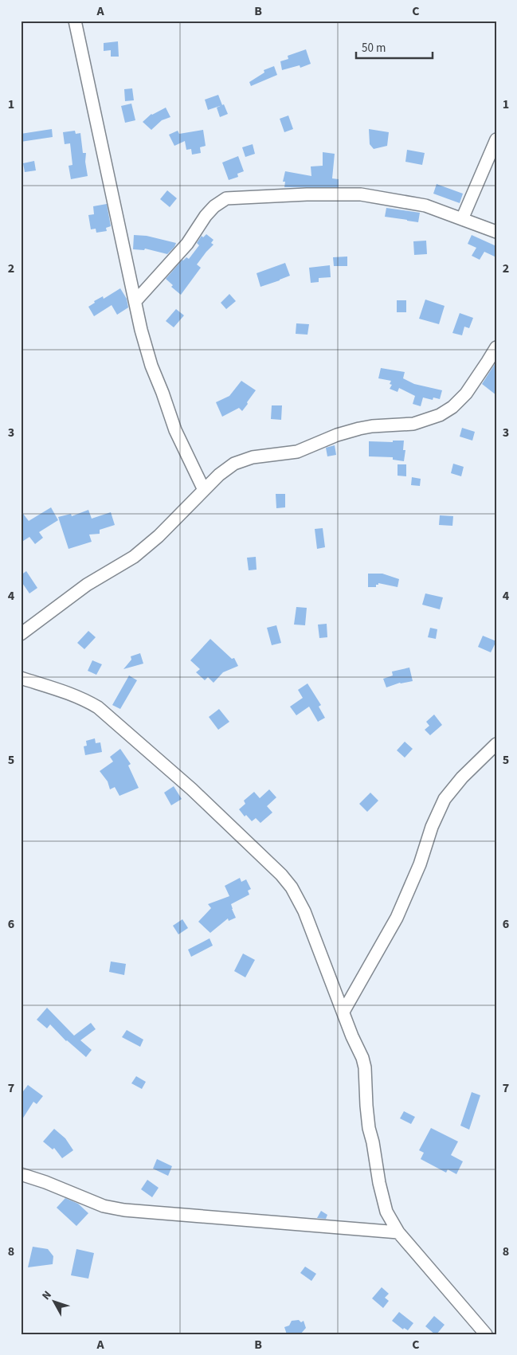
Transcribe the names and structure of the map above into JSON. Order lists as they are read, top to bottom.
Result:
{
  "scale_bar": "50 m",
  "north": "top left",
  "grid": {
    "columns": ["A", "B", "C"],
    "rows": [
      "1",
      "2",
      "3",
      "4",
      "5",
      "6",
      "7",
      "8"
    ]
  }
}
